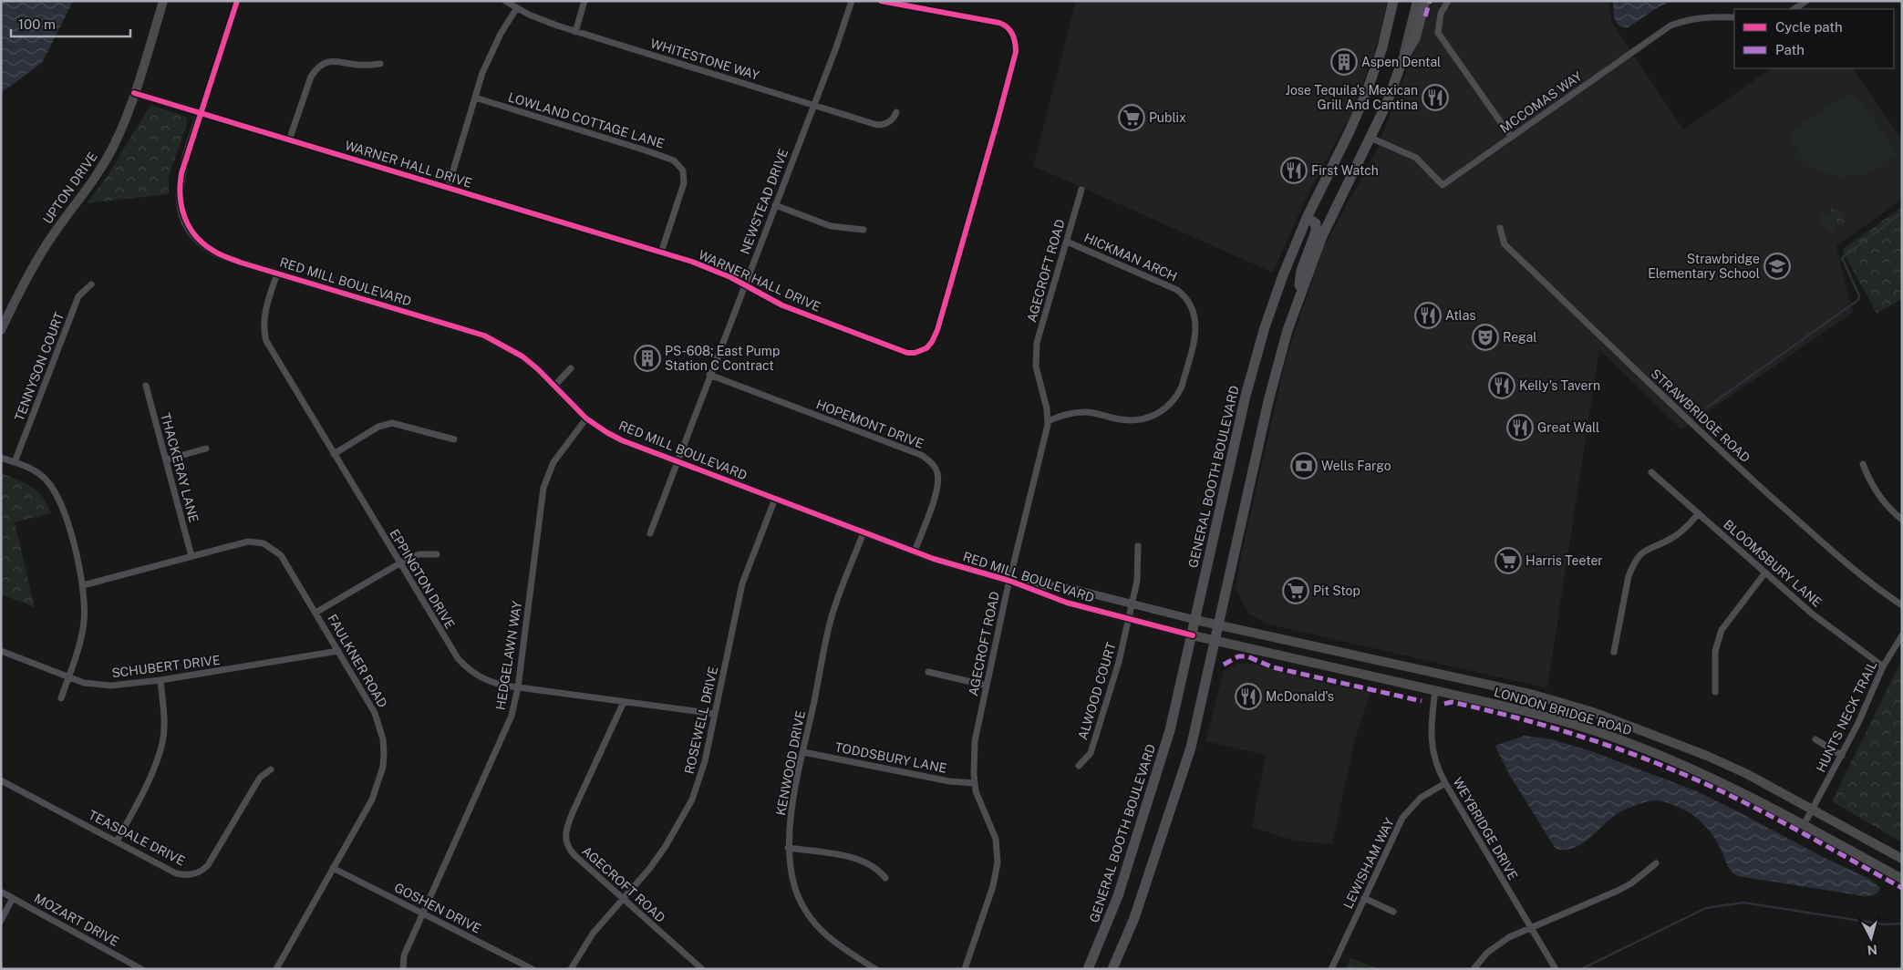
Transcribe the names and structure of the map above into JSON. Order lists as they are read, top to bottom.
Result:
{
  "streets": {
    "highway": ["GENERAL BOOTH BOULEVARD"],
    "main road": ["UPTON DRIVE", "LONDON BRIDGE ROAD"],
    "street": [
      "WHITESTONE WAY",
      "MCCOMAS WAY",
      "LOWLAND COTTAGE LANE",
      "WARNER HALL DRIVE",
      "NEWSTEAD DRIVE",
      "HICKMAN ARCH",
      "AGECROFT ROAD",
      "RED MILL BOULEVARD",
      "TENNYSON COURT",
      "STRAWBRIDGE ROAD",
      "HOPEMONT DRIVE",
      "THACKERAY LANE",
      "BLOOMSBURY LANE",
      "EPPINGTON DRIVE",
      "HEDGELAWN WAY",
      "FAULKNER ROAD",
      "SCHUBERT DRIVE",
      "ALWOOD COURT",
      "HUNTS NECK TRAIL",
      "ROSEWELL DRIVE",
      "TODDSBURY LANE",
      "KENWOOD DRIVE",
      "WEYBRIDGE DRIVE",
      "TEASDALE DRIVE",
      "LEWISHAM WAY",
      "GOSHEN DRIVE",
      "MOZART DRIVE"
    ]
  },
  "crossings": [
    ["WHITESTONE WAY", "NEWSTEAD DRIVE"],
    ["LOWLAND COTTAGE LANE", "WARNER HALL DRIVE"],
    ["WARNER HALL DRIVE", "UPTON DRIVE"],
    ["WARNER HALL DRIVE", "NEWSTEAD DRIVE"],
    ["WARNER HALL DRIVE", "RED MILL BOULEVARD"],
    ["NEWSTEAD DRIVE", "RED MILL BOULEVARD"],
    ["NEWSTEAD DRIVE", "HOPEMONT DRIVE"],
    ["HICKMAN ARCH", "AGECROFT ROAD"],
    ["AGECROFT ROAD", "RED MILL BOULEVARD"],
    ["AGECROFT ROAD", "EPPINGTON DRIVE"],
    ["AGECROFT ROAD", "ROSEWELL DRIVE"],
    ["AGECROFT ROAD", "TODDSBURY LANE"],
    ["RED MILL BOULEVARD", "HOPEMONT DRIVE"],
    ["RED MILL BOULEVARD", "GENERAL BOOTH BOULEVARD"],
    ["RED MILL BOULEVARD", "EPPINGTON DRIVE"],
    ["RED MILL BOULEVARD", "HEDGELAWN WAY"],
    ["RED MILL BOULEVARD", "ALWOOD COURT"],
    ["RED MILL BOULEVARD", "LONDON BRIDGE ROAD"],
    ["RED MILL BOULEVARD", "ROSEWELL DRIVE"],
    ["RED MILL BOULEVARD", "KENWOOD DRIVE"],
    ["THACKERAY LANE", "FAULKNER ROAD"],
    ["GENERAL BOOTH BOULEVARD", "LONDON BRIDGE ROAD"],
    ["BLOOMSBURY LANE", "HUNTS NECK TRAIL"],
    ["EPPINGTON DRIVE", "HEDGELAWN WAY"],
    ["EPPINGTON DRIVE", "ROSEWELL DRIVE"],
    ["HEDGELAWN WAY", "GOSHEN DRIVE"],
    ["FAULKNER ROAD", "SCHUBERT DRIVE"],
    ["FAULKNER ROAD", "GOSHEN DRIVE"],
    ["LONDON BRIDGE ROAD", "HUNTS NECK TRAIL"],
    ["LONDON BRIDGE ROAD", "WEYBRIDGE DRIVE"],
    ["TODDSBURY LANE", "KENWOOD DRIVE"],
    ["WEYBRIDGE DRIVE", "LEWISHAM WAY"]
  ],
  "places": {
    "building": ["Aspen Dental", "PS-608; East Pump Station C Contract"],
    "restaurant": [
      "Jose Tequila's Mexican Grill And Cantina",
      "First Watch",
      "Atlas",
      "Kelly's Tavern",
      "Great Wall",
      "McDonald's"
    ],
    "supermarket": ["Publix", "Harris Teeter", "Pit Stop"],
    "school or university": ["Strawbridge Elementary School"],
    "theatre": ["Regal"],
    "bank": ["Wells Fargo"]
  },
  "legend": ["Cycle path", "Path"],
  "scale_bar": "100 m",
  "north": "bottom"
}
